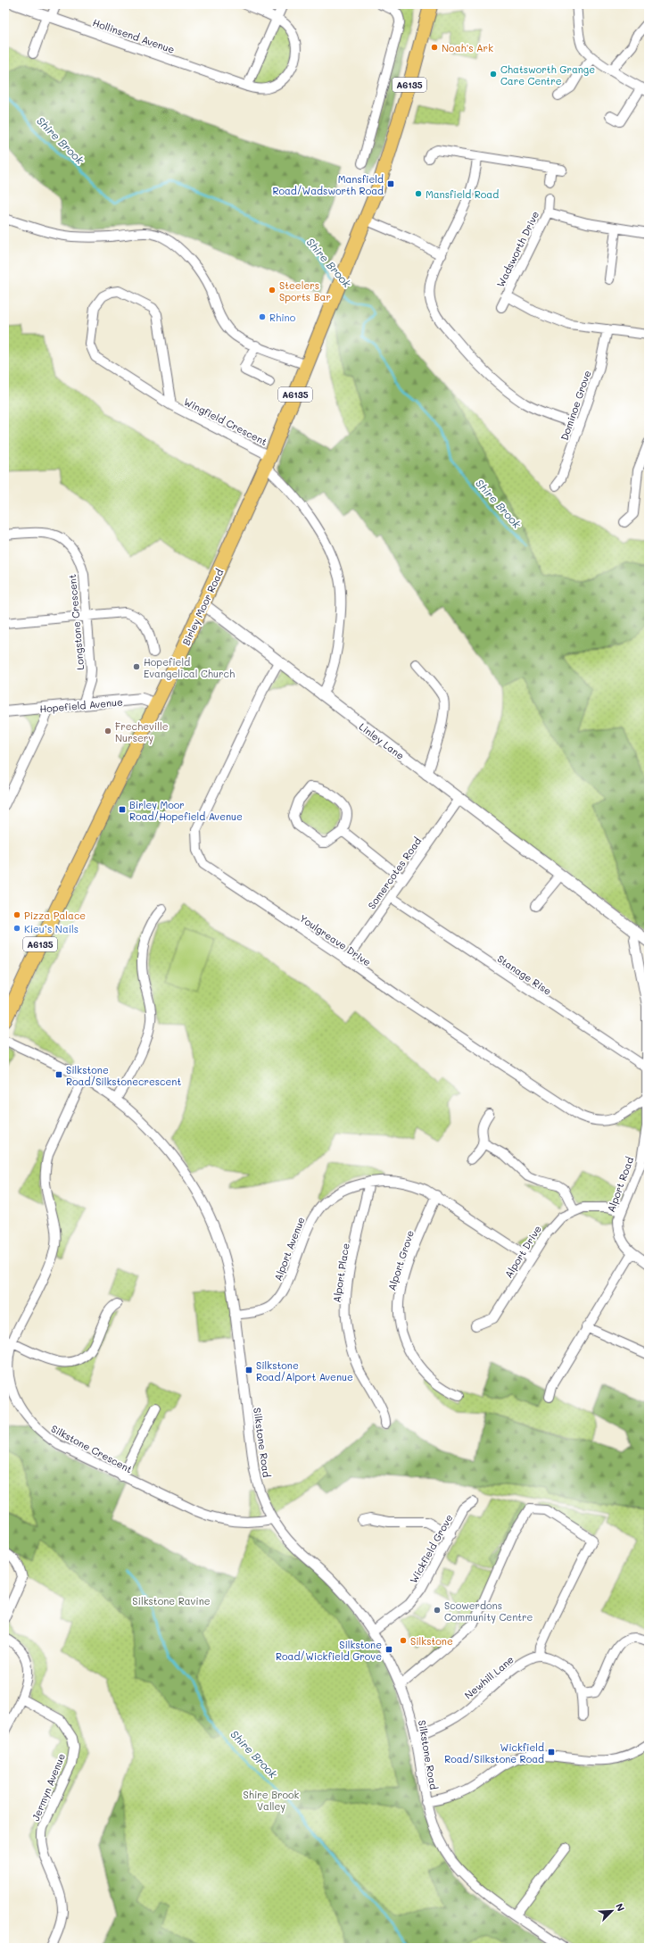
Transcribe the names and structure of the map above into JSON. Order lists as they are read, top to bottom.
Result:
{
  "streets": {
    "main road": ["A6135", "Birley Moor Road"],
    "street": [
      "Hollinsend Avenue",
      "Wadsworth Drive",
      "Dominoe Grove",
      "Wingfield Crescent",
      "Longstone Crescent",
      "Hopefield Avenue",
      "Linley Lane",
      "Somercotes Road",
      "Youlgreave Drive",
      "Stanage Rise",
      "Alport Road",
      "Alport Avenue",
      "Alport Drive",
      "Alport Grove",
      "Alport Place",
      "Silkstone Road",
      "Silkstone Crescent",
      "Wickfield Grove",
      "Newhill Lane",
      "Jermyn Avenue"
    ]
  },
  "crossings": [
    ["A6135", "Birley Moor Road"],
    ["Wadsworth Drive", "Dominoe Grove"],
    ["Wingfield Crescent", "Birley Moor Road"],
    ["Wingfield Crescent", "Linley Lane"],
    ["Birley Moor Road", "Hopefield Avenue"],
    ["Birley Moor Road", "Linley Lane"],
    ["Longstone Crescent", "Hopefield Avenue"],
    ["Linley Lane", "Somercotes Road"],
    ["Linley Lane", "Youlgreave Drive"],
    ["Linley Lane", "Alport Road"],
    ["Somercotes Road", "Youlgreave Drive"],
    ["Somercotes Road", "Stanage Rise"],
    ["Youlgreave Drive", "Alport Road"],
    ["Stanage Rise", "Alport Road"],
    ["Alport Road", "Alport Drive"],
    ["Alport Avenue", "Alport Drive"],
    ["Alport Avenue", "Alport Grove"],
    ["Alport Avenue", "Alport Place"],
    ["Alport Avenue", "Silkstone Road"],
    ["Silkstone Road", "Silkstone Crescent"],
    ["Silkstone Road", "Wickfield Grove"],
    ["Silkstone Road", "Newhill Lane"]
  ],
  "water": ["Shire Brook"],
  "parks": ["Silkstone Ravine", "Shire Brook Valley"],
  "places": {
    "other": [
      "Noah's Ark",
      "Chatsworth Grange Care Centre",
      "Mansfield Road",
      "Steelers Sports Bar",
      "Rhino",
      "Hopefield Evangelical Church",
      "Frecheville Nursery",
      "Pizza Palace",
      "Kieu’s Nails",
      "Scowerdons Community Centre",
      "Silkstone"
    ],
    "transit": [
      "Mansfield Road/Wadsworth Road",
      "Birley Moor Road/Hopefield Avenue",
      "Silkstone Road/Silkstonecrescent",
      "Silkstone Road/Alport Avenue",
      "Silkstone Road/Wickfield Grove",
      "Wickfield Road/Silkstone Road"
    ]
  },
  "north": "top right"
}
